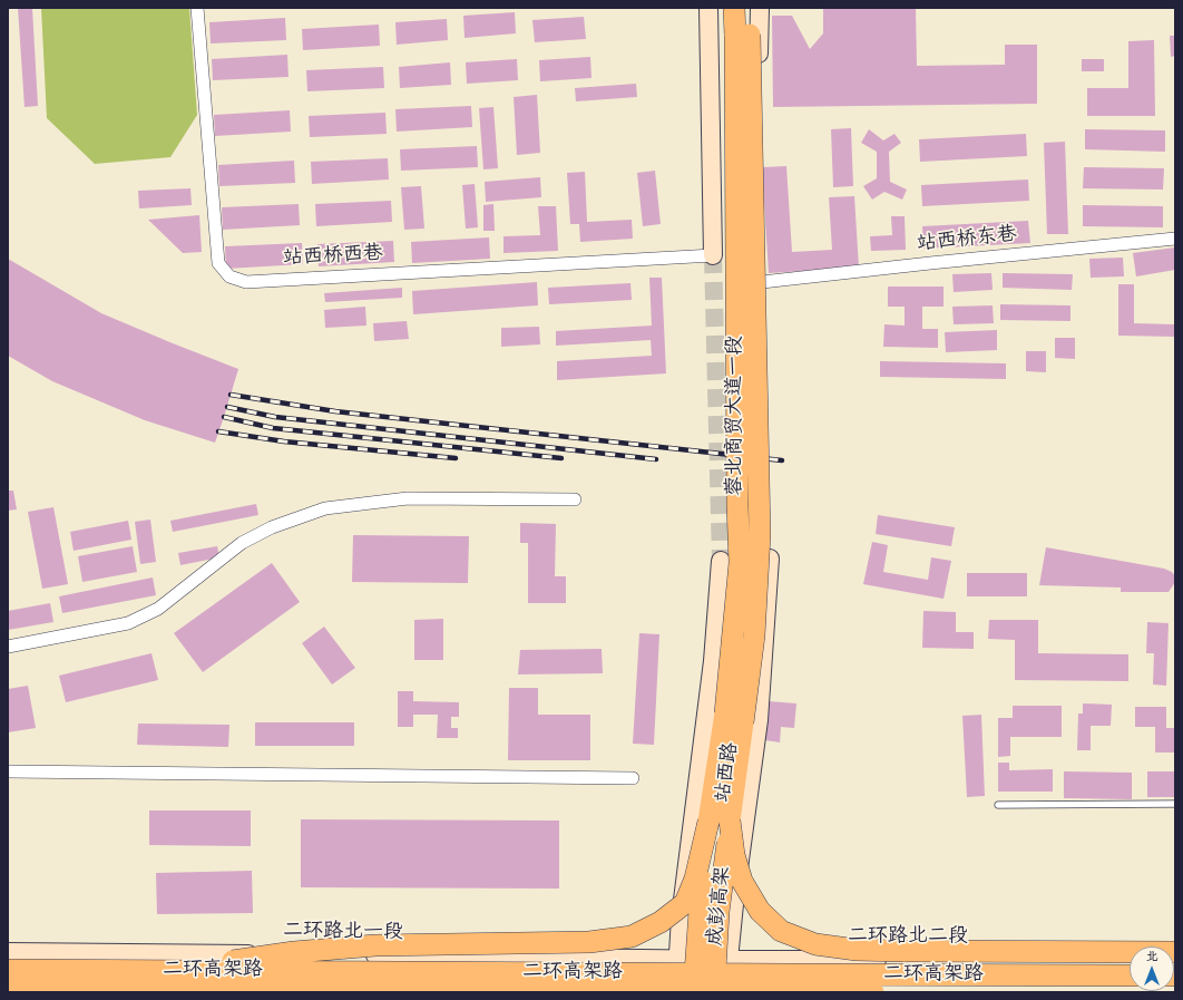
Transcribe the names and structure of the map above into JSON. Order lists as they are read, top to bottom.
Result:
{
  "streets": {
    "highway": ["蓉北商贸大道一段", "成彭高架", "二环高架路"],
    "main road": ["站西路", "二环路北一段", "二环路北二段"],
    "street": ["站西桥东巷", "站西桥西巷"]
  },
  "crossings": [
    ["蓉北商贸大道一段", "成彭高架"],
    ["站西路", "二环路北一段"],
    ["站西路", "二环路北二段"],
    ["二环路北一段", "二环路北二段"]
  ],
  "north": "top"
}
